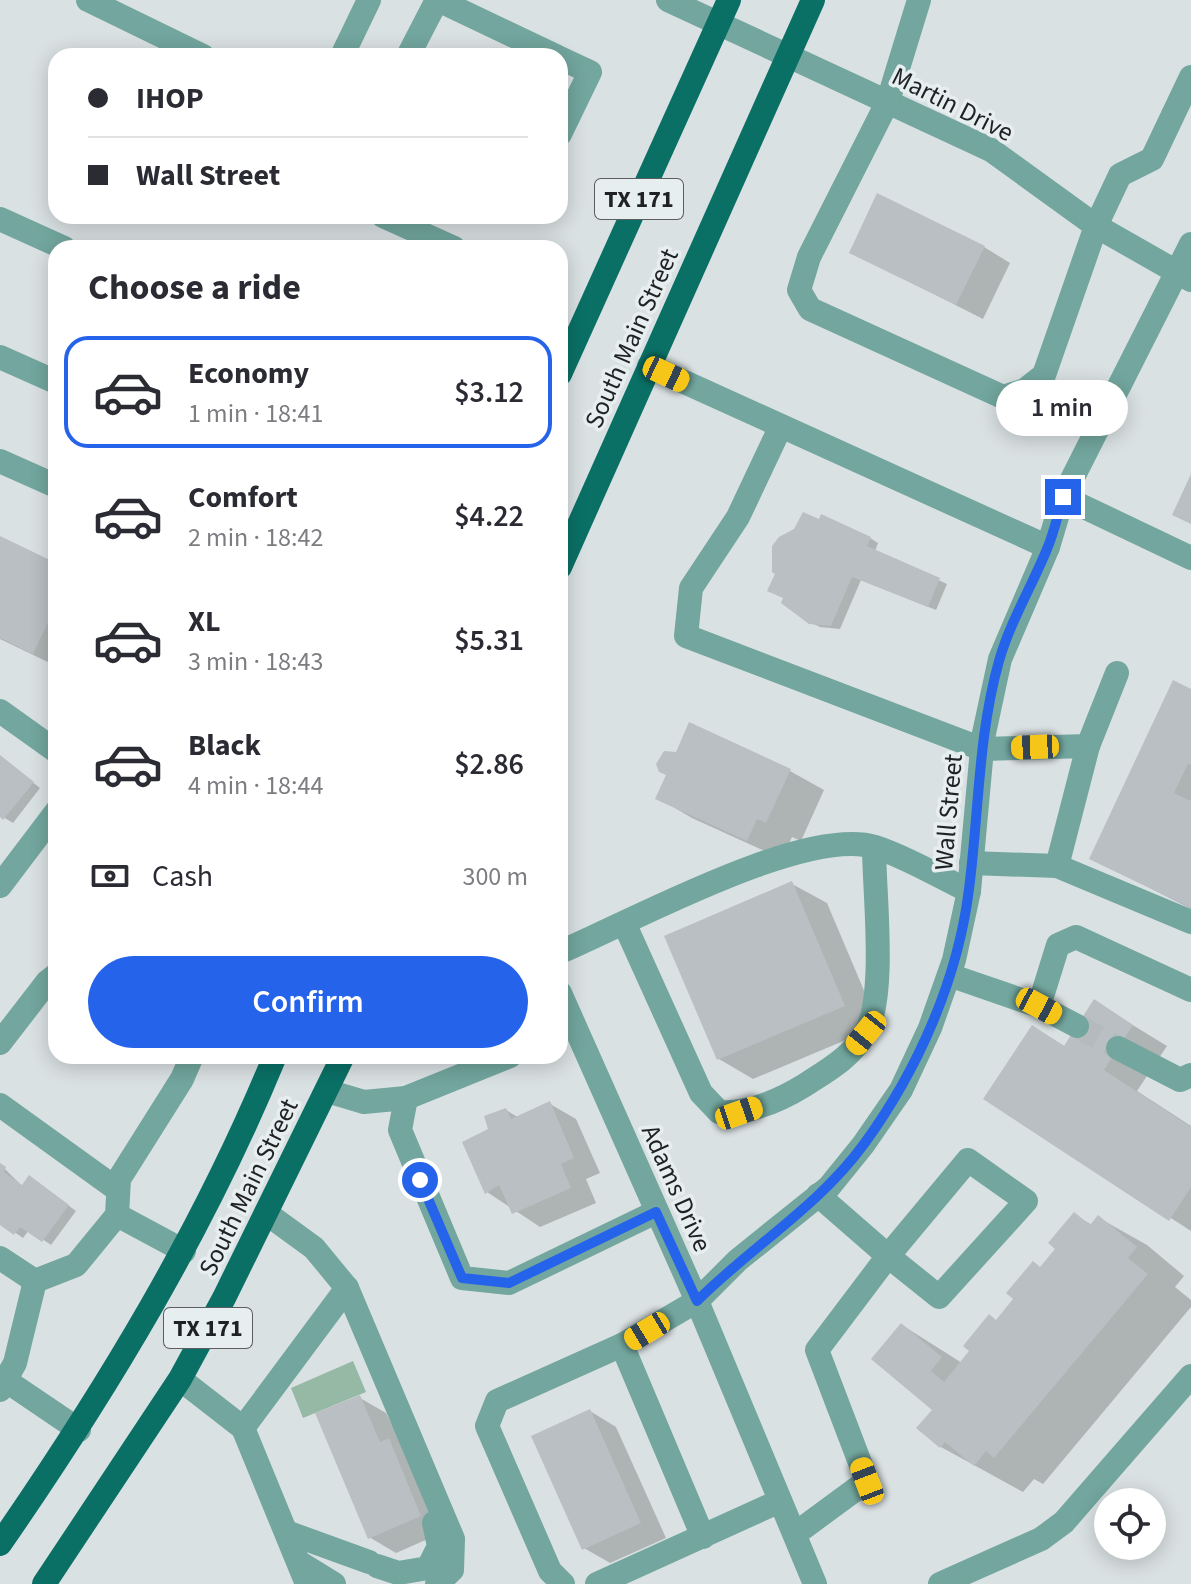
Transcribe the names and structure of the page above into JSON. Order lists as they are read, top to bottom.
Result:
{
  "streets": {
    "main road": ["TX 171", "South Main Street"],
    "street": ["Martin Drive", "Wall Street", "Adams Drive"]
  },
  "crossings": [
    ["Martin Drive", "South Main Street"],
    ["Martin Drive", "Wall Street"],
    ["Wall Street", "Adams Drive"]
  ],
  "page": {
    "banner": ["IHOP", "Wall Street"],
    "heading": "Choose a ride",
    "list": [
      {
        "name": "Economy",
        "note": "1 min · 18:41",
        "value": "$3.12"
      },
      {
        "name": "Comfort",
        "note": "2 min · 18:42",
        "value": "$4.22"
      },
      {
        "name": "XL",
        "note": "3 min · 18:43",
        "value": "$5.31"
      },
      {
        "name": "Black",
        "note": "4 min · 18:44",
        "value": "$2.86"
      }
    ],
    "bubble": "1 min",
    "pay": ["Cash", "300 m"],
    "buttons": "Confirm"
  }
}
